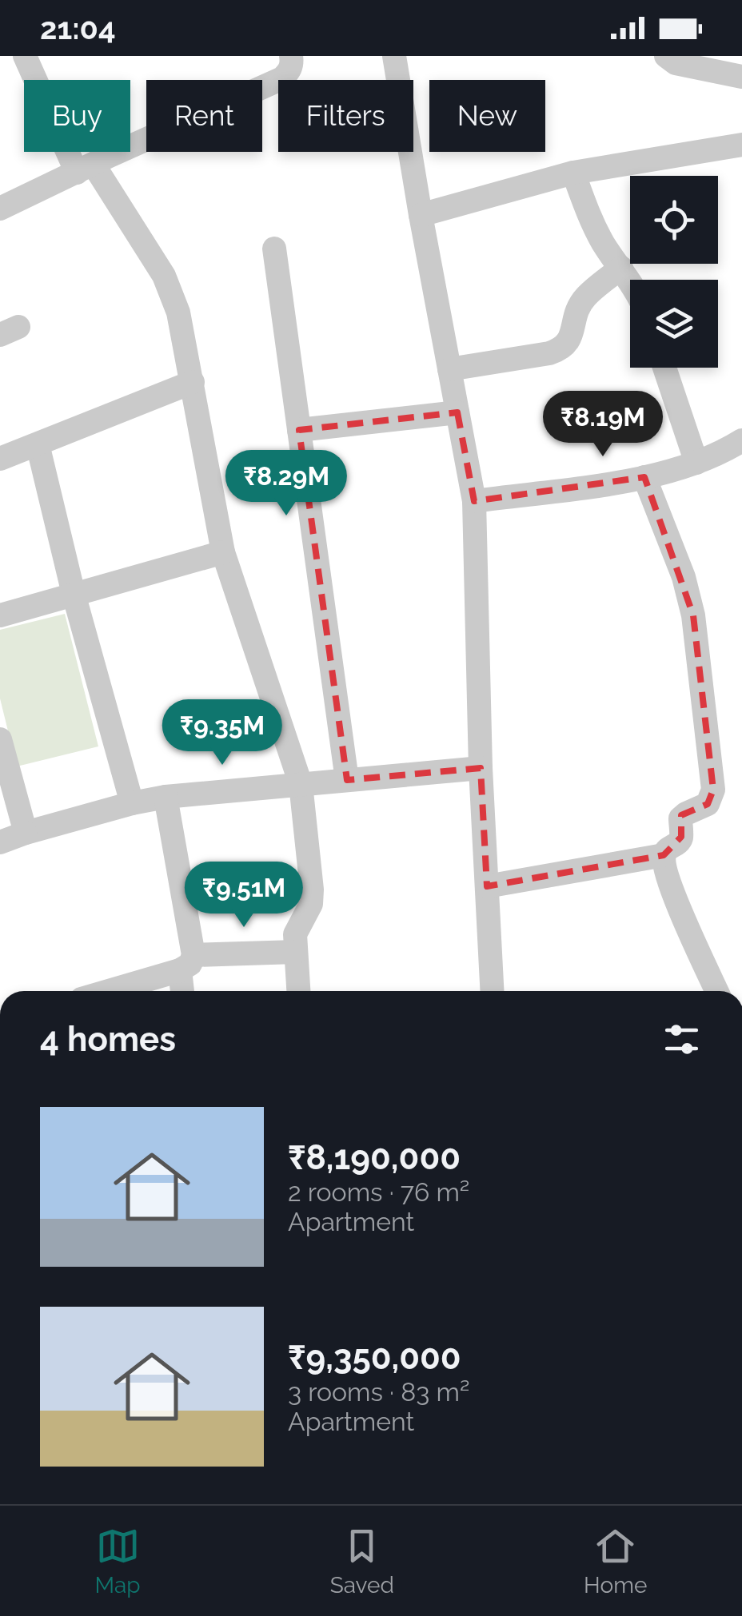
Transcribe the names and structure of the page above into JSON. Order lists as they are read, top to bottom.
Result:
{
  "page": {
    "status": "21:04",
    "chip": [
      "Buy",
      "Rent",
      "Filters",
      "New"
    ],
    "price": [
      "₹8.19M",
      "₹8.29M",
      "₹9.35M",
      "₹9.51M"
    ],
    "heading": "4 homes",
    "list": [
      {
        "name": "₹8,190,000",
        "note": "2 rooms · 76 m² · Apartment"
      },
      {
        "name": "₹9,350,000",
        "note": "3 rooms · 83 m² · Apartment"
      }
    ],
    "tabs": ["Map", "Saved", "Home"]
  }
}
